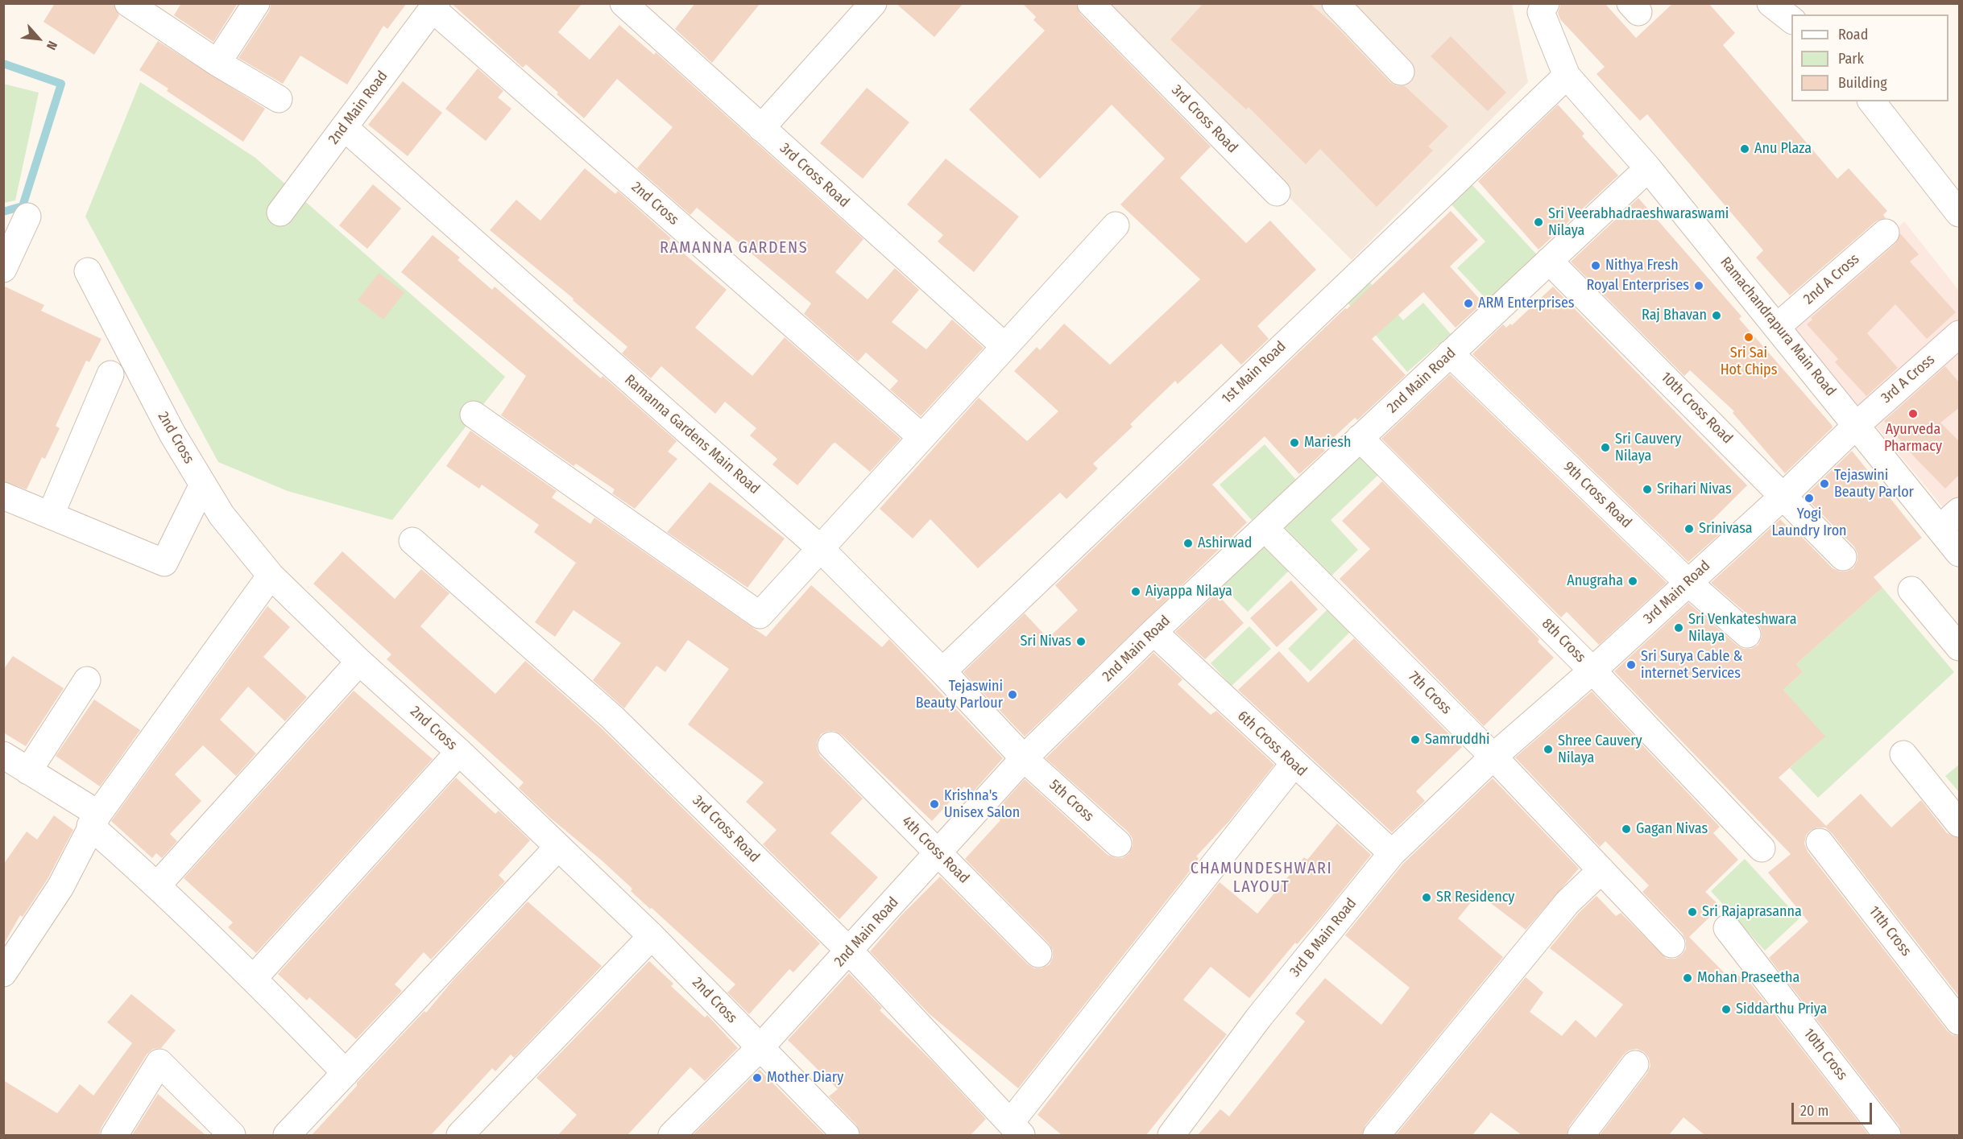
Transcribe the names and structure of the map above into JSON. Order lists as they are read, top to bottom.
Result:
{
  "streets": {
    "street": [
      "2nd Main Road",
      "3rd Cross Road",
      "2nd Cross",
      "2nd A Cross",
      "Ramachandrapura Main Road",
      "1st Main Road",
      "3rd A Cross",
      "10th Cross Road",
      "Ramanna Gardens Main Road",
      "9th Cross Road",
      "3rd Main Road",
      "8th Cross",
      "7th Cross",
      "6th Cross Road",
      "5th Cross",
      "4th Cross Road",
      "11th Cross",
      "3rd B Main Road",
      "10th Cross"
    ]
  },
  "crossings": [
    ["2nd Main Road", "3rd Cross Road"],
    ["2nd Main Road", "2nd Cross"],
    ["2nd Main Road", "Ramachandrapura Main Road"],
    ["2nd Main Road", "10th Cross Road"],
    ["2nd Main Road", "Ramanna Gardens Main Road"],
    ["2nd Main Road", "9th Cross Road"],
    ["2nd Main Road", "8th Cross"],
    ["2nd Main Road", "7th Cross"],
    ["2nd Main Road", "6th Cross Road"],
    ["2nd Main Road", "5th Cross"],
    ["2nd Main Road", "4th Cross Road"],
    ["2nd A Cross", "Ramachandrapura Main Road"],
    ["Ramachandrapura Main Road", "1st Main Road"],
    ["Ramachandrapura Main Road", "3rd A Cross"],
    ["Ramachandrapura Main Road", "3rd Main Road"],
    ["1st Main Road", "Ramanna Gardens Main Road"],
    ["3rd A Cross", "3rd Main Road"],
    ["10th Cross Road", "3rd Main Road"],
    ["Ramanna Gardens Main Road", "5th Cross"],
    ["9th Cross Road", "3rd Main Road"],
    ["3rd Main Road", "8th Cross"],
    ["3rd Main Road", "7th Cross"],
    ["3rd Main Road", "3rd B Main Road"],
    ["7th Cross", "3rd B Main Road"],
    ["6th Cross Road", "3rd B Main Road"]
  ],
  "districts": ["RAMANNA GARDENS", "CHAMUNDESHWARI LAYOUT"],
  "places": [
    "Anu Plaza",
    "Sri Veerabhadraeshwaraswami Nilaya",
    "Nithya Fresh",
    "Royal Enterprises",
    "ARM Enterprises",
    "Raj Bhavan",
    "Sri Sai Hot Chips",
    "Ayurveda Pharmacy",
    "Mariesh",
    "Sri Cauvery Nilaya",
    "Tejaswini Beauty Parlor",
    "Srihari Nivas",
    "Yogi Laundry Iron",
    "Srinivasa",
    "Ashirwad",
    "Anugraha",
    "Aiyappa Nilaya",
    "Sri Venkateshwara Nilaya",
    "Sri Nivas",
    "Sri Surya Cable & internet Services",
    "Tejaswini Beauty Parlour",
    "Samruddhi",
    "Shree Cauvery Nilaya",
    "Krishna's Unisex Salon",
    "Gagan Nivas",
    "SR Residency",
    "Sri Rajaprasanna",
    "Mohan Praseetha",
    "Siddarthu Priya",
    "Mother Diary"
  ],
  "legend": ["Road", "Park", "Building"],
  "scale_bar": "20 m",
  "north": "bottom right"
}
